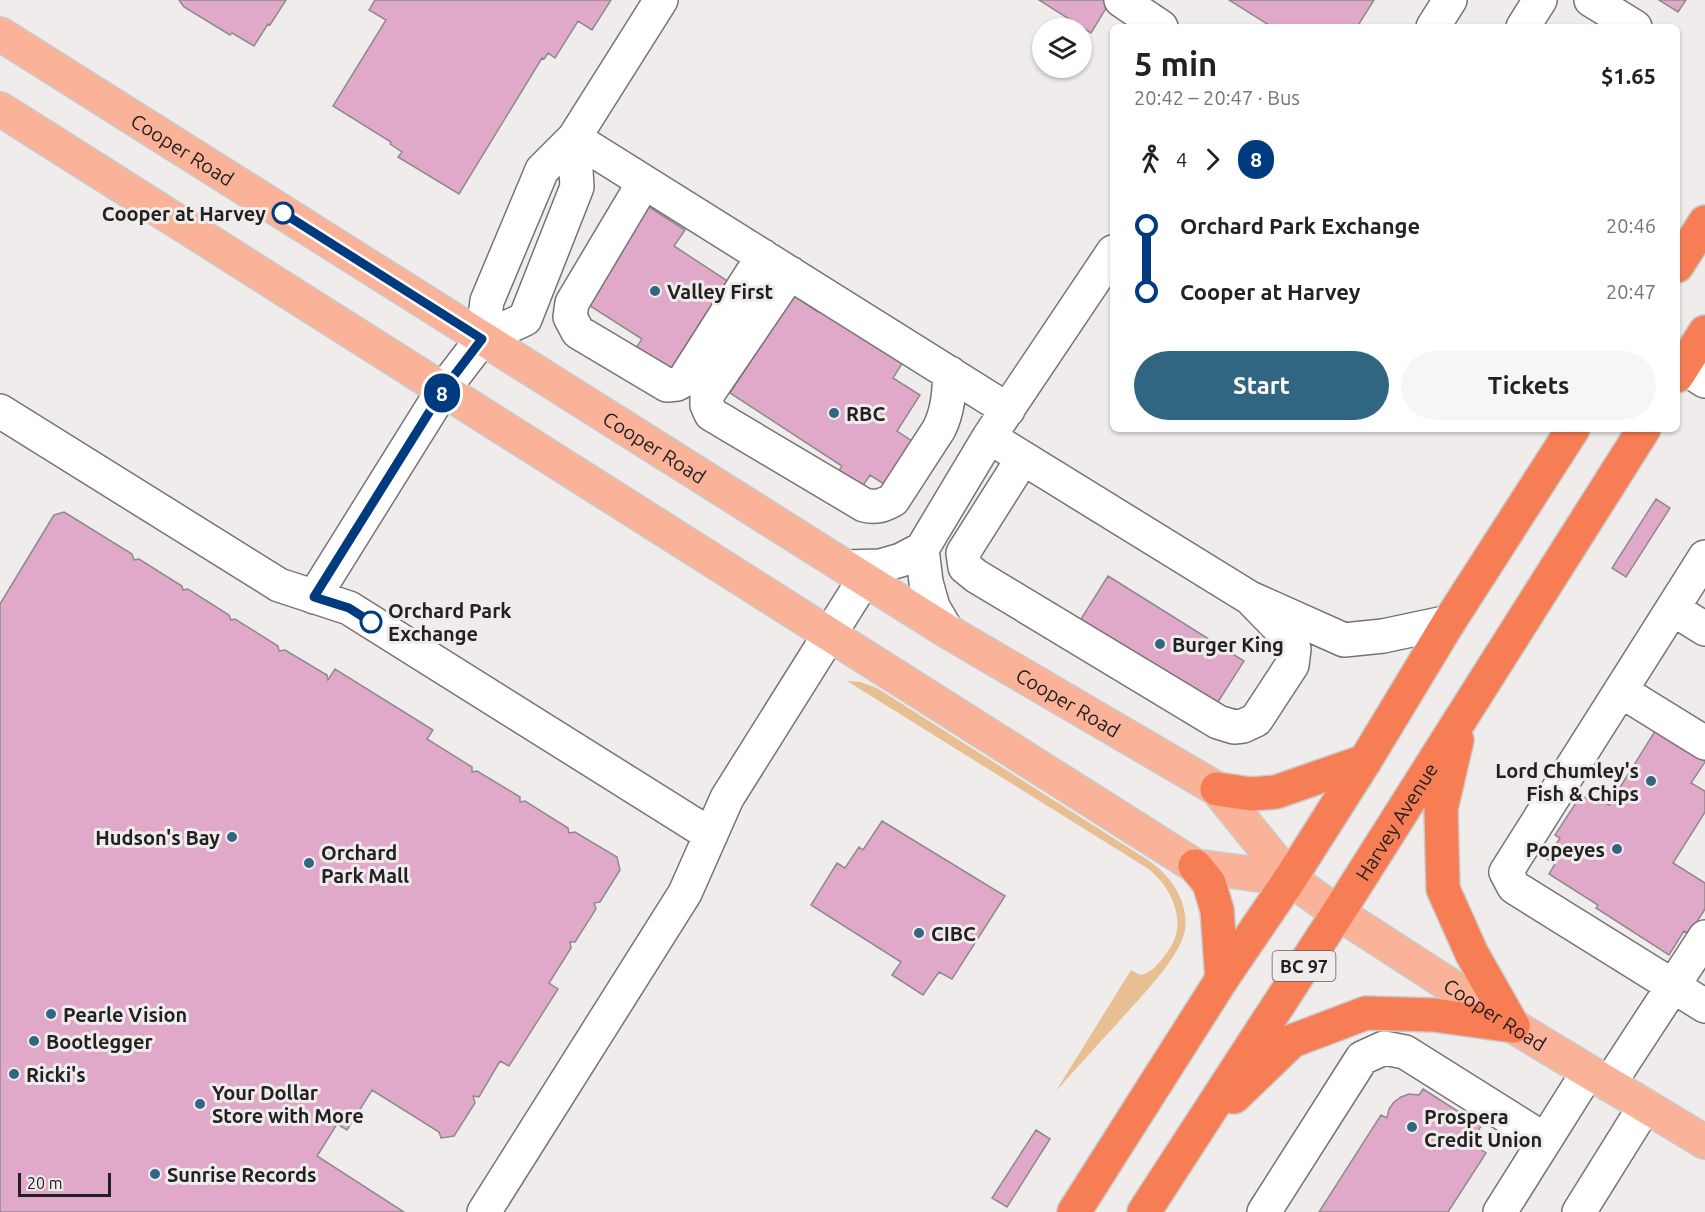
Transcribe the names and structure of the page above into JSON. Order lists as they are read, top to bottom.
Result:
{
  "streets": {
    "highway": ["Harvey Avenue", "BC 97"],
    "main road": ["Cooper Road"]
  },
  "crossings": [
    ["Cooper Road", "Harvey Avenue"],
    ["Cooper Road", "BC 97"]
  ],
  "places": [
    "Cooper at Harvey",
    "Valley First",
    "RBC",
    "Orchard Park Exchange",
    "Burger King",
    "Lord Chumley's Fish & Chips",
    "Hudson's Bay",
    "Popeyes",
    "Orchard Park Mall",
    "CIBC",
    "Pearle Vision",
    "Bootlegger",
    "Ricki's",
    "Your Dollar Store with More",
    "Prospera Credit Union",
    "Sunrise Records"
  ],
  "lines": ["bus line 8"],
  "scale_bar": "20 m",
  "page": {
    "on_map": "8",
    "heading": ["5 min", "20:42 – 20:47 · Bus", "$1.65"],
    "legs": ["4", "8"],
    "list": [
      {
        "name": "Orchard Park Exchange",
        "value": "20:46"
      },
      {
        "name": "Cooper at Harvey",
        "value": "20:47"
      }
    ],
    "buttons": ["Start", "Tickets"],
    "scale": "20 m"
  }
}
